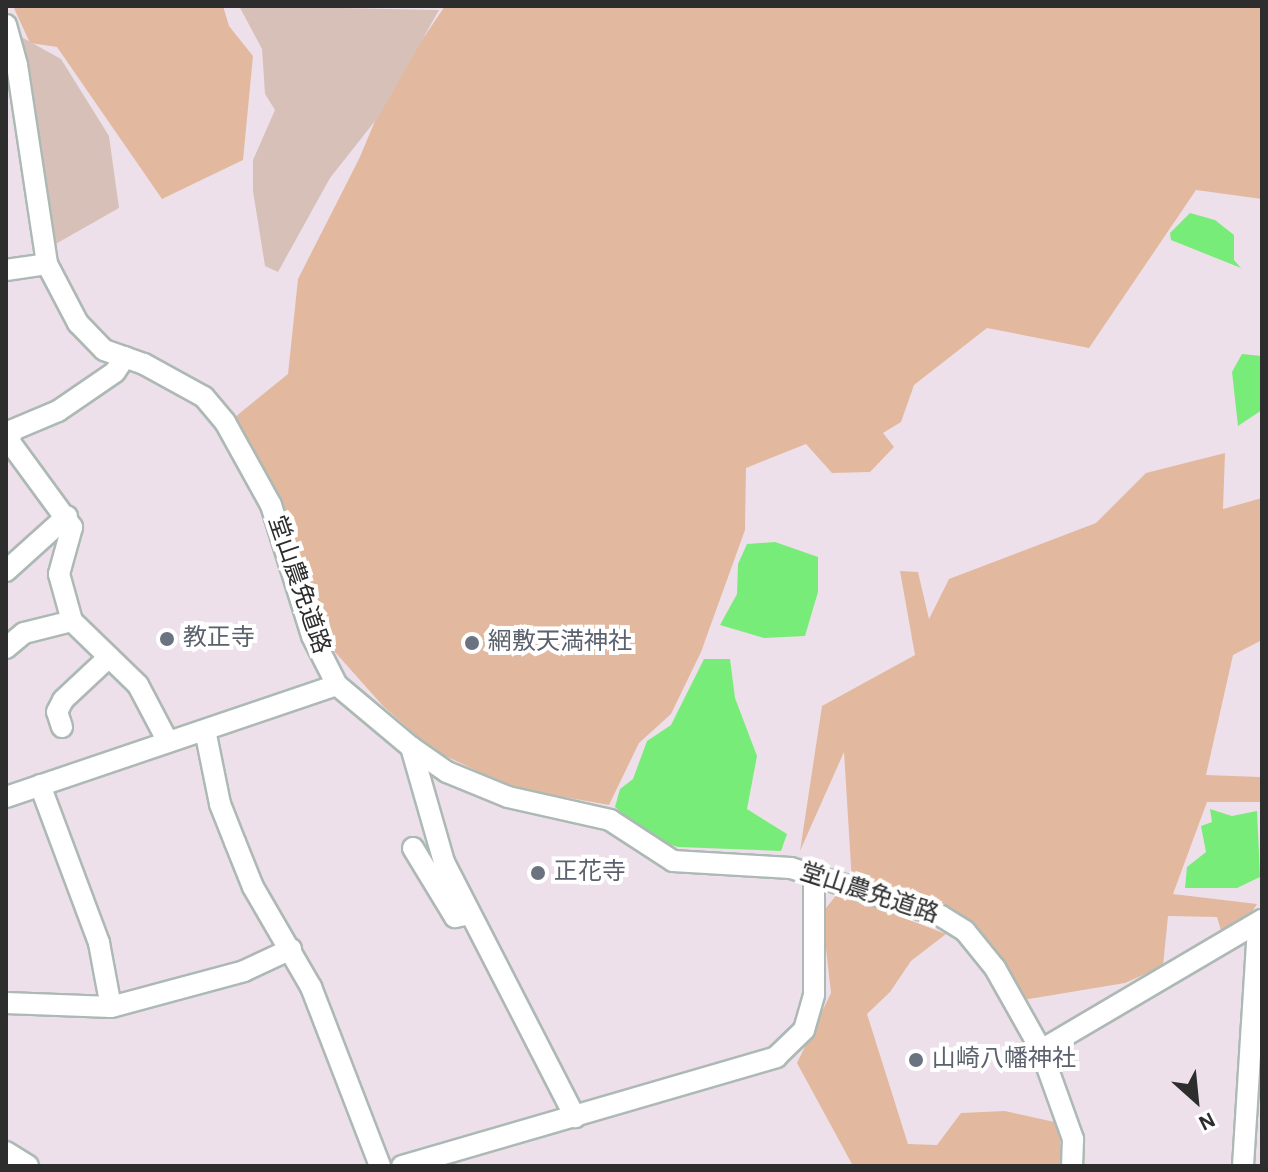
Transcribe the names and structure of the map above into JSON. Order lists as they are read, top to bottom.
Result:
{
  "streets": {
    "street": ["堂山農免道路"]
  },
  "places": [
    "教正寺",
    "網敷天満神社",
    "正花寺",
    "山崎八幡神社"
  ],
  "north": "bottom right"
}
